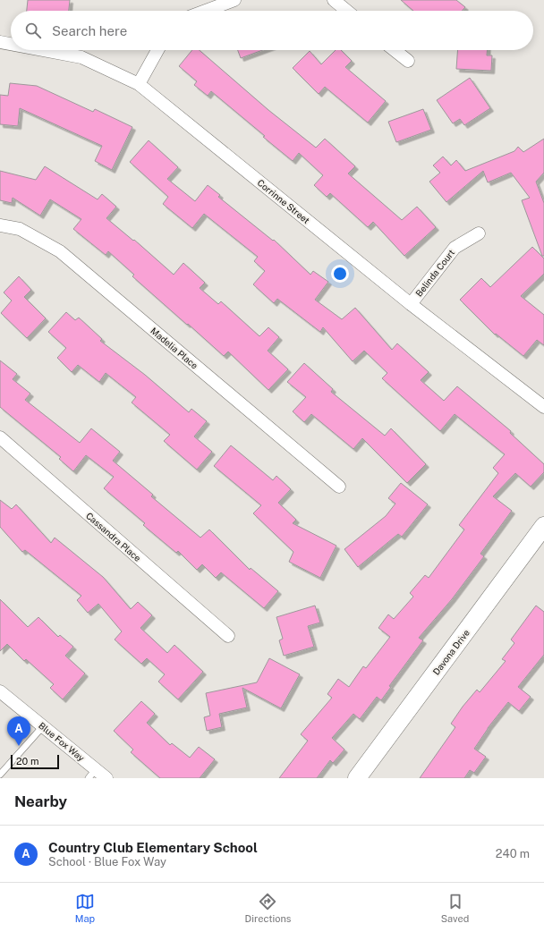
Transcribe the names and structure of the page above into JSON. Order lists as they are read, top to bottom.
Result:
{
  "streets": {
    "street": [
      "Corrinne Street",
      "Belinda Court",
      "Madelia Place",
      "Cassandra Place",
      "Davona Drive",
      "Blue Fox Way"
    ]
  },
  "crossings": [
    ["Corrinne Street", "Belinda Court"]
  ],
  "scale_bar": "20 m",
  "page": {
    "search": "Search here",
    "pins": "A",
    "scale": "20 m",
    "heading": "Nearby",
    "list": [
      {
        "mark": "A",
        "name": "Country Club Elementary School",
        "note": "School · Blue Fox Way",
        "value": "240 m"
      }
    ],
    "nav": ["Map", "Directions", "Saved"]
  }
}
